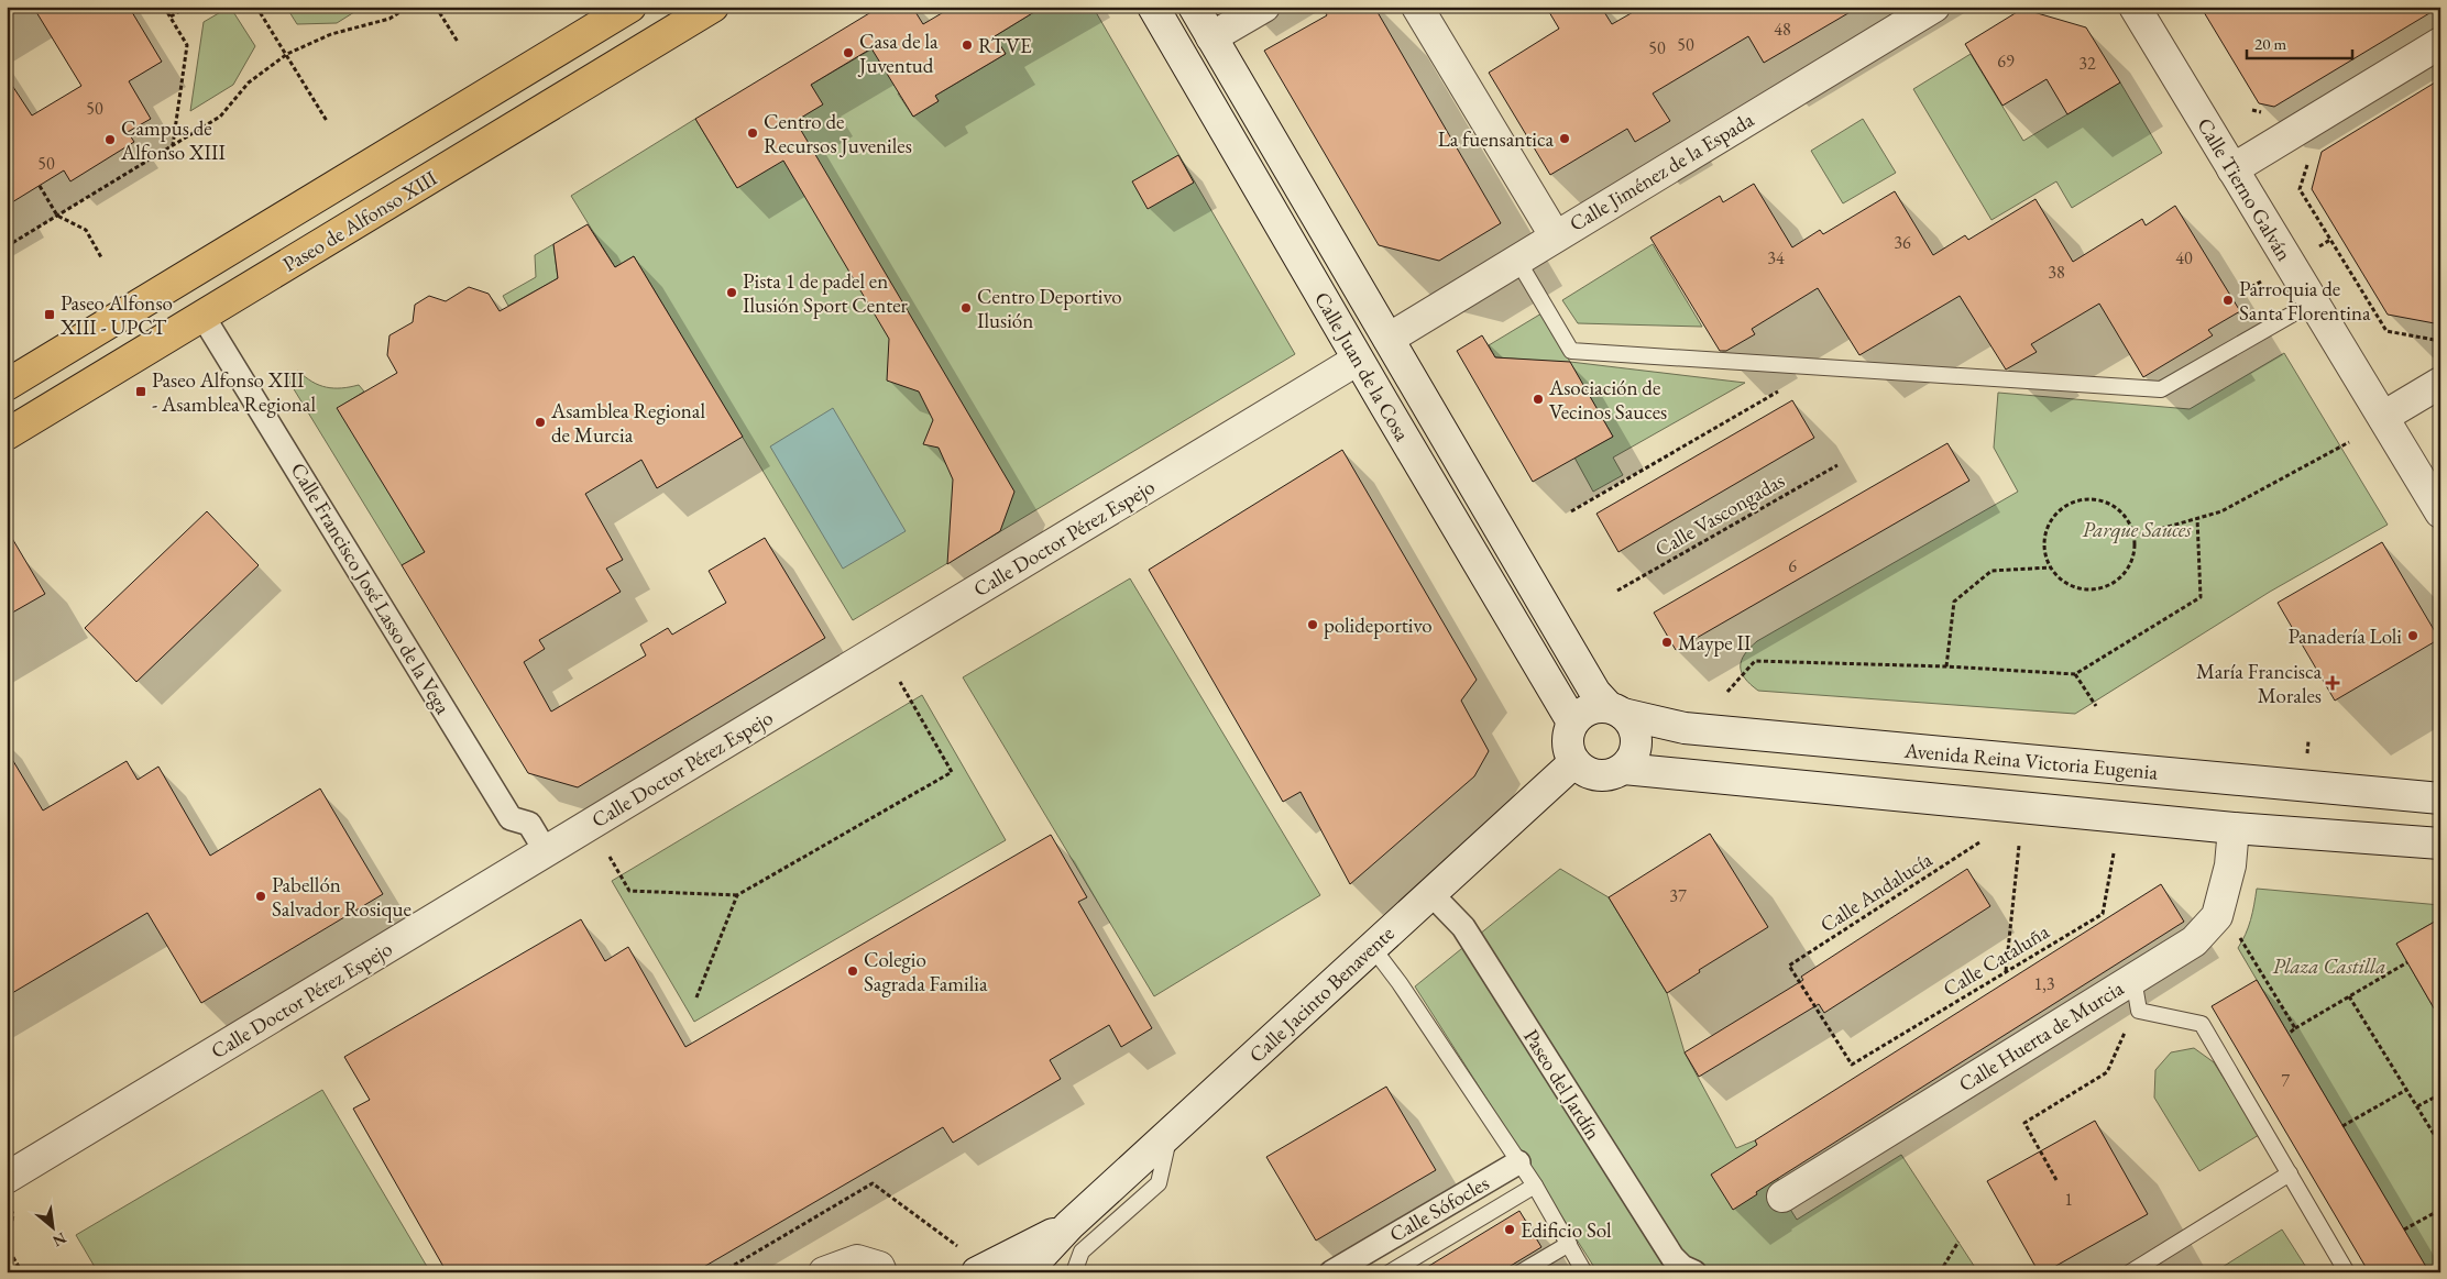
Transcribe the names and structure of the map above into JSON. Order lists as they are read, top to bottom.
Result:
{
  "streets": {
    "main road": [
      "Calle Jiménez de la Espada",
      "Calle Tierno Galván",
      "Paseo de Alfonso XIII",
      "Calle Juan de la Cosa",
      "Calle Doctor Pérez Espejo",
      "Avenida Reina Victoria Eugenia",
      "Calle Jacinto Benavente",
      "Calle Huerta de Murcia"
    ],
    "street": ["Calle Francisco José Lasso de la Vega", "Paseo del Jardín", "Calle Sófocles"],
    "path": ["Calle Vascongadas", "Calle Andalucía", "Calle Cataluña"]
  },
  "crossings": [
    ["Calle Jiménez de la Espada", "Calle Juan de la Cosa"],
    ["Paseo de Alfonso XIII", "Calle Francisco José Lasso de la Vega"],
    ["Calle Juan de la Cosa", "Calle Doctor Pérez Espejo"],
    ["Calle Juan de la Cosa", "Avenida Reina Victoria Eugenia"],
    ["Calle Juan de la Cosa", "Calle Jacinto Benavente"],
    ["Calle Doctor Pérez Espejo", "Calle Francisco José Lasso de la Vega"],
    ["Avenida Reina Victoria Eugenia", "Calle Jacinto Benavente"],
    ["Calle Andalucía", "Calle Cataluña"],
    ["Calle Jacinto Benavente", "Paseo del Jardín"]
  ],
  "parks": ["Parque Sauces", "Plaza Castilla"],
  "places": {
    "other": [
      "RTVE",
      "Casa de la Juventud",
      "Centro de Recursos Juveniles",
      "La fuensantica",
      "Campus de Alfonso XIII",
      "Pista 1 de padel en Ilusión Sport Center",
      "Parroquia de Santa Florentina",
      "Centro Deportivo Ilusión",
      "Asociación de Vecinos Sauces",
      "Asamblea Regional de Murcia",
      "polideportivo",
      "Panadería Loli",
      "Maype II",
      "Pabellón Salvador Rosique",
      "Colegio Sagrada Familia",
      "Edificio Sol"
    ],
    "transit": ["Paseo Alfonso XIII - UPCT", "Paseo Alfonso XIII - Asamblea Regional"],
    "health": ["María Francisca Morales"]
  },
  "house_numbers": [
    "48",
    "50",
    "50",
    "69",
    "32",
    "50",
    "50",
    "36",
    "34",
    "40",
    "38",
    "6",
    "37",
    "1,3",
    "7",
    "1"
  ],
  "scale_bar": "20 m",
  "north": "bottom right"
}
